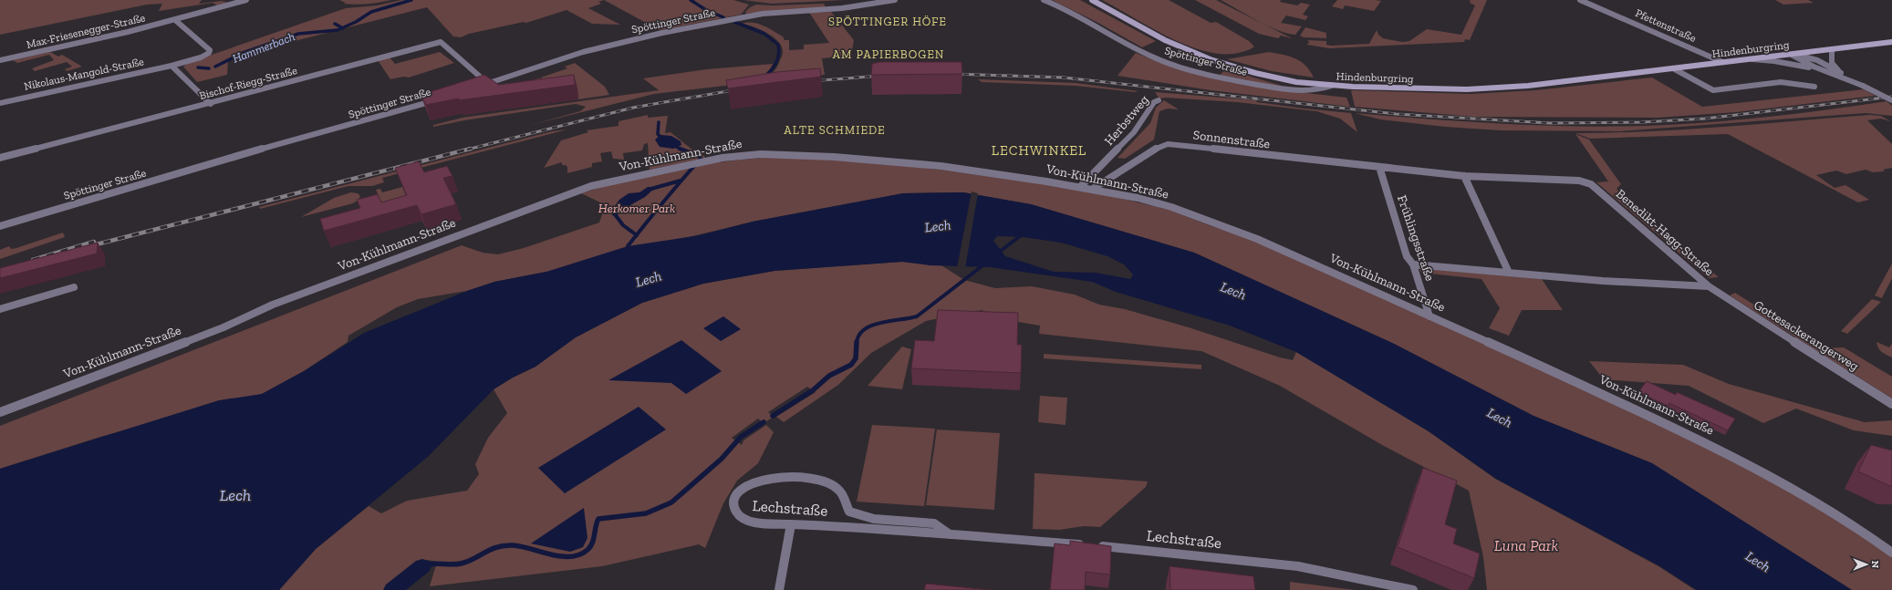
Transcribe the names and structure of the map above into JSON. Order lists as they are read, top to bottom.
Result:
{
  "streets": {
    "main road": ["Hindenburgring"],
    "street": [
      "Spöttinger Straße",
      "Pfettenstraße",
      "Max-Friesenegger-Straße",
      "Nikolaus-Mangold-Straße",
      "Bischof-Riegg-Straße",
      "Herbstweg",
      "Sonnenstraße",
      "Von-Kühlmann-Straße",
      "Benedikt-Hagg-Straße",
      "Frühlingsstraße",
      "Gottesackerangerweg",
      "Lechstraße"
    ]
  },
  "crossings": [
    ["Spöttinger Straße", "Hindenburgring"],
    ["Spöttinger Straße", "Bischof-Riegg-Straße"],
    ["Pfettenstraße", "Hindenburgring"],
    ["Max-Friesenegger-Straße", "Nikolaus-Mangold-Straße"],
    ["Herbstweg", "Von-Kühlmann-Straße"],
    ["Sonnenstraße", "Von-Kühlmann-Straße"],
    ["Sonnenstraße", "Benedikt-Hagg-Straße"],
    ["Sonnenstraße", "Frühlingsstraße"],
    ["Von-Kühlmann-Straße", "Frühlingsstraße"],
    ["Benedikt-Hagg-Straße", "Frühlingsstraße"],
    ["Benedikt-Hagg-Straße", "Gottesackerangerweg"]
  ],
  "districts": [
    "SPÖTTINGER HÖFE",
    "AM PAPIERBOGEN",
    "ALTE SCHMIEDE",
    "LECHWINKEL"
  ],
  "water": ["Hammerbach", "Lech"],
  "parks": ["Herkomer Park", "Luna Park"],
  "north": "right"
}
